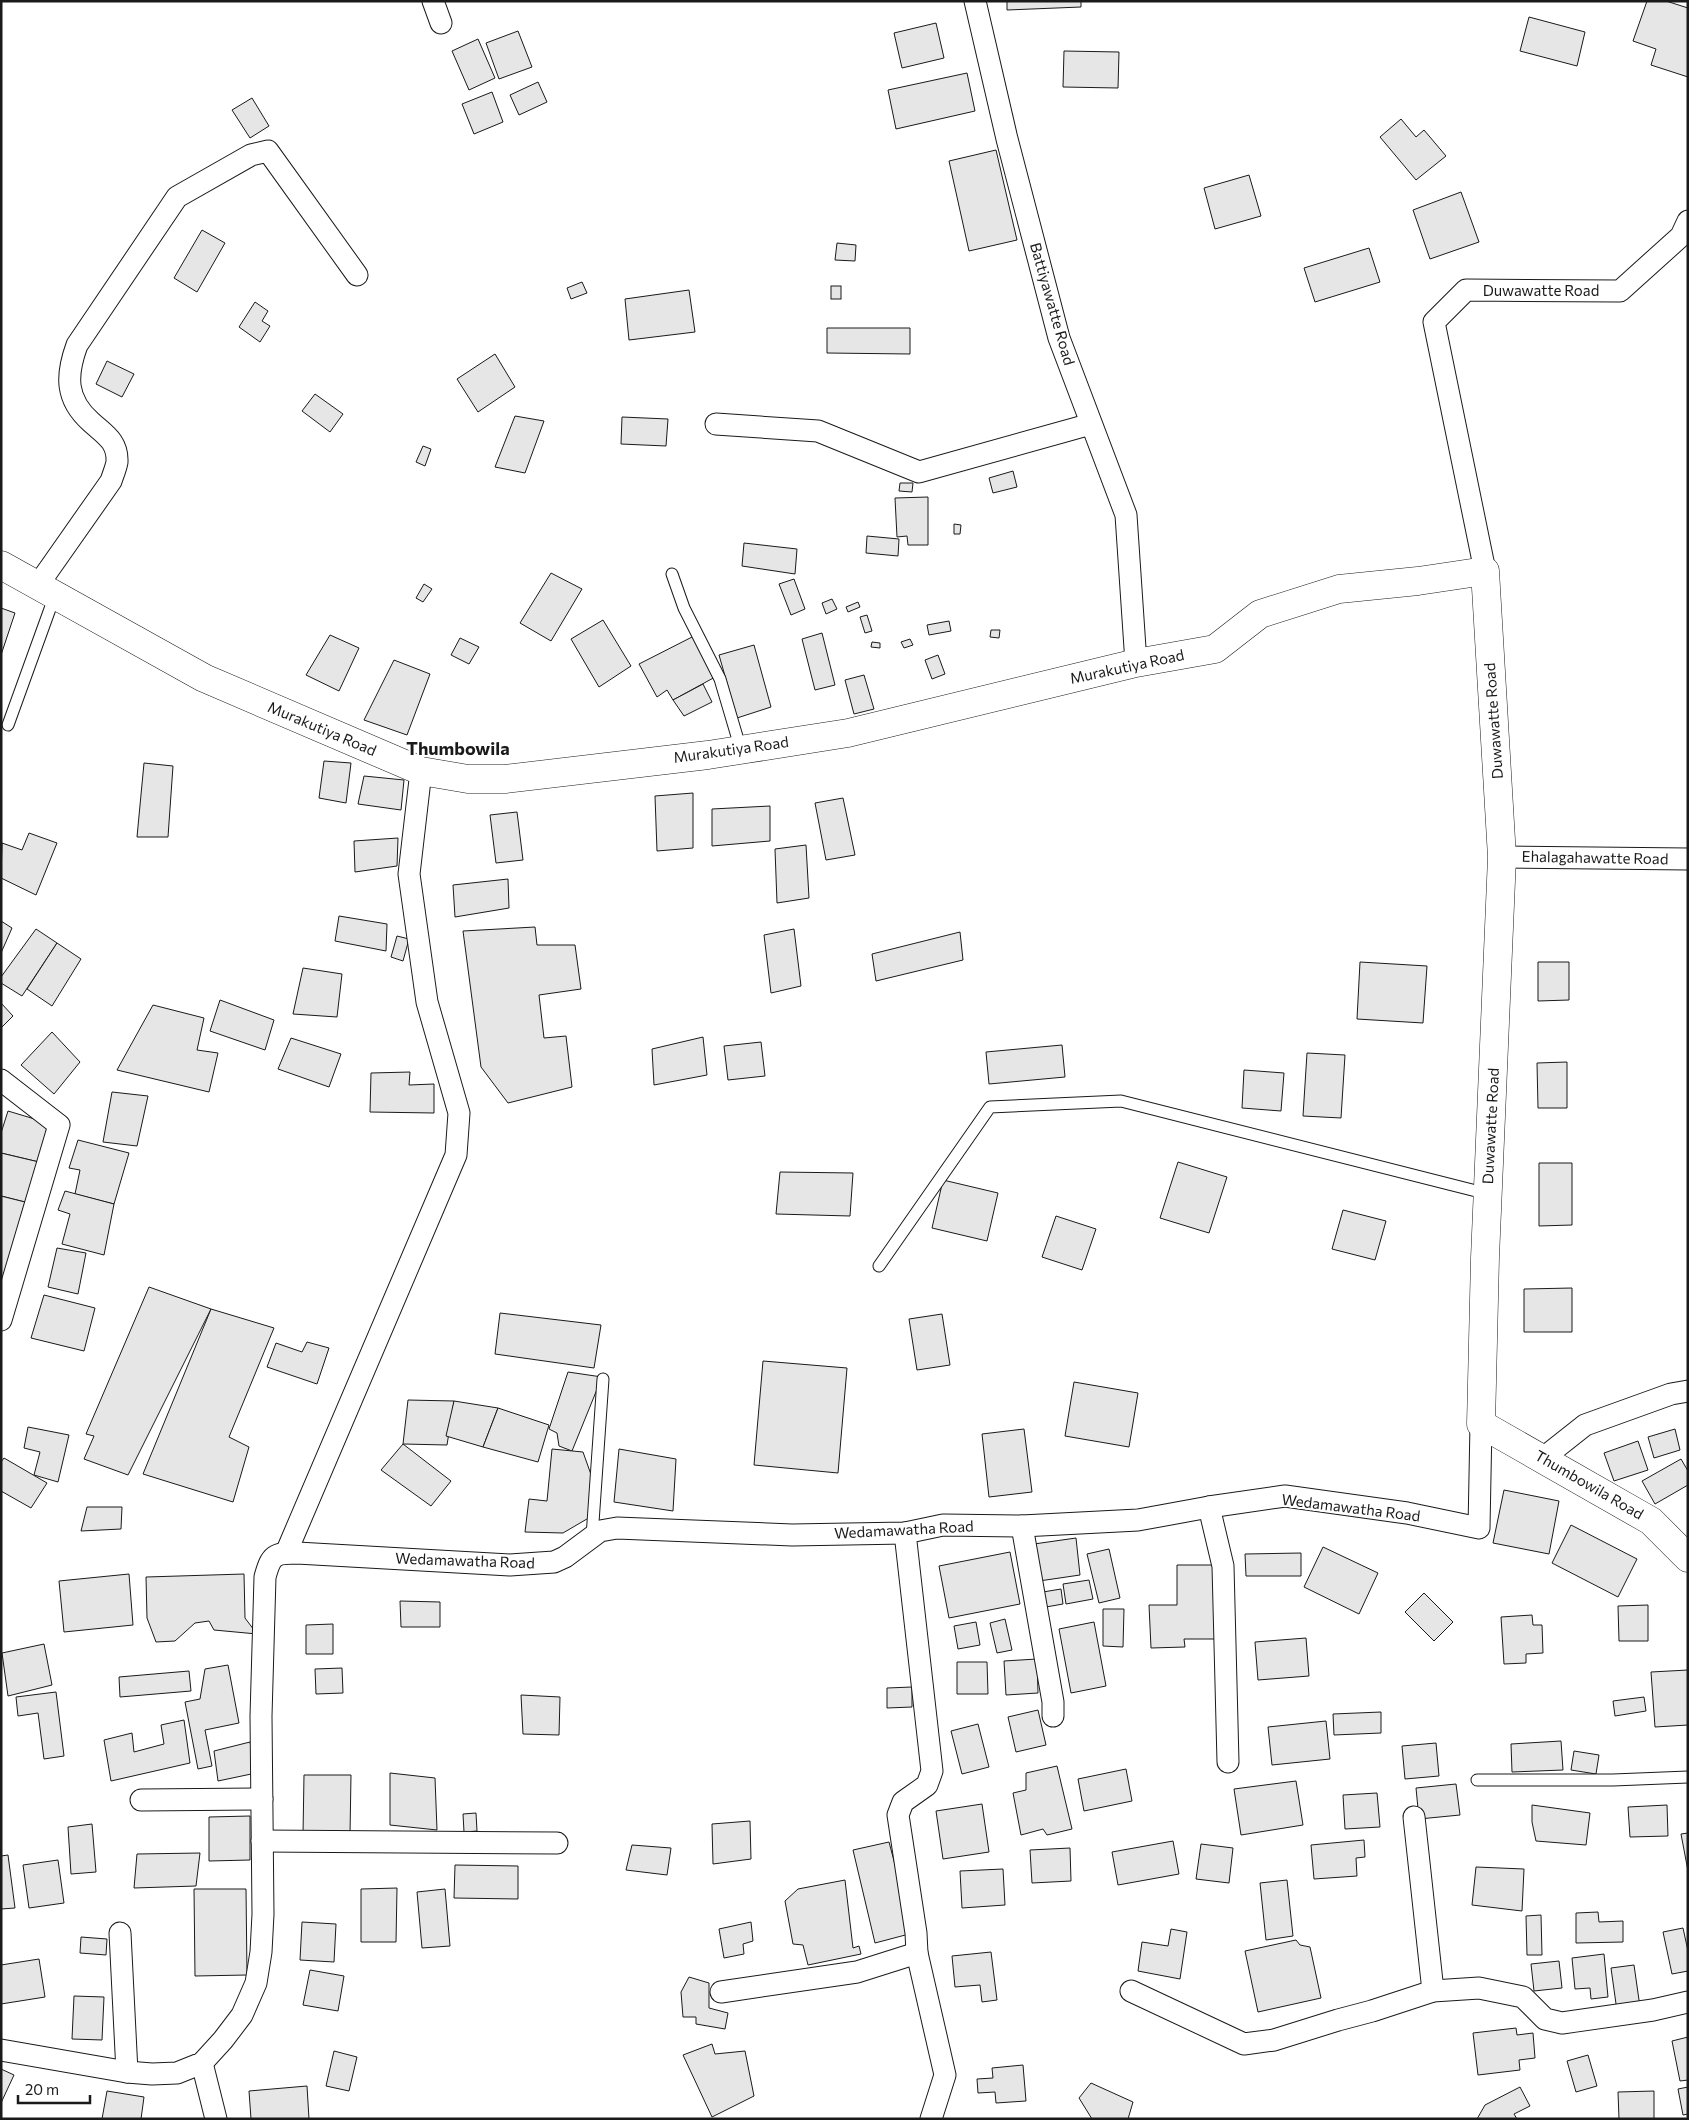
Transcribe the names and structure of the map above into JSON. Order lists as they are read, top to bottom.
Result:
{
  "streets": {
    "street": [
      "Duwawatte Road",
      "Battiyawatte Road",
      "Murakutiya Road",
      "Ehalagahawatte Road",
      "Thumbowila Road",
      "Wedamawatha Road"
    ]
  },
  "crossings": [
    ["Duwawatte Road", "Murakutiya Road"],
    ["Duwawatte Road", "Ehalagahawatte Road"],
    ["Duwawatte Road", "Thumbowila Road"],
    ["Duwawatte Road", "Wedamawatha Road"],
    ["Battiyawatte Road", "Murakutiya Road"],
    ["Thumbowila Road", "Wedamawatha Road"]
  ],
  "districts": ["Thumbowila"],
  "scale_bar": "20 m"
}
